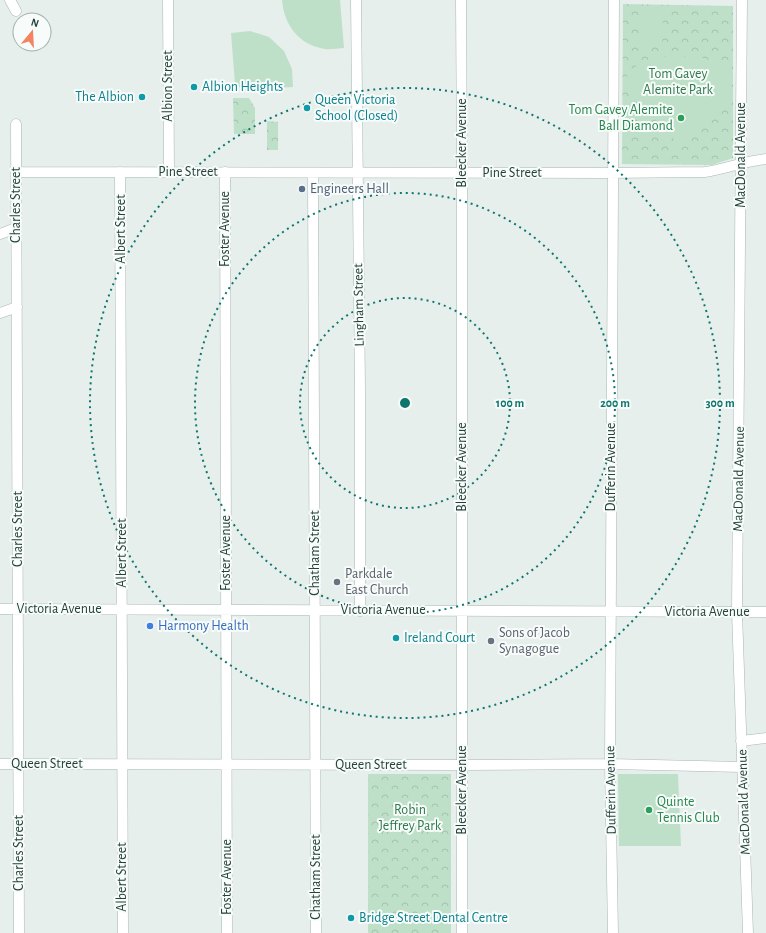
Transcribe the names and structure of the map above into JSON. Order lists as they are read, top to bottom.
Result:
{
  "streets": {
    "street": [
      "Albion Street",
      "Bleecker Avenue",
      "MacDonald Avenue",
      "Pine Street",
      "Charles Street",
      "Albert Street",
      "Foster Avenue",
      "Lingham Street",
      "Dufferin Avenue",
      "Chatham Street",
      "Victoria Avenue",
      "Queen Street"
    ]
  },
  "crossings": [
    ["Albion Street", "Pine Street"],
    ["Bleecker Avenue", "Pine Street"],
    ["Bleecker Avenue", "Victoria Avenue"],
    ["Bleecker Avenue", "Queen Street"],
    ["MacDonald Avenue", "Pine Street"],
    ["MacDonald Avenue", "Victoria Avenue"],
    ["MacDonald Avenue", "Queen Street"],
    ["Pine Street", "Charles Street"],
    ["Pine Street", "Albert Street"],
    ["Pine Street", "Foster Avenue"],
    ["Pine Street", "Lingham Street"],
    ["Pine Street", "Dufferin Avenue"],
    ["Pine Street", "Chatham Street"],
    ["Charles Street", "Victoria Avenue"],
    ["Charles Street", "Queen Street"],
    ["Albert Street", "Victoria Avenue"],
    ["Albert Street", "Queen Street"],
    ["Foster Avenue", "Victoria Avenue"],
    ["Foster Avenue", "Queen Street"],
    ["Lingham Street", "Victoria Avenue"],
    ["Dufferin Avenue", "Victoria Avenue"],
    ["Dufferin Avenue", "Queen Street"],
    ["Chatham Street", "Victoria Avenue"],
    ["Chatham Street", "Queen Street"]
  ],
  "parks": ["Tom Gavey Alemite Park", "Robin Jeffrey Park"],
  "places": [
    "Albion Heights",
    "The Albion",
    "Queen Victoria School (Closed)",
    "Tom Gavey Alemite Ball Diamond",
    "Engineers Hall",
    "Parkdale East Church",
    "Harmony Health",
    "Ireland Court",
    "Sons of Jacob Synagogue",
    "Quinte Tennis Club",
    "Bridge Street Dental Centre"
  ],
  "north": "top",
  "rings": ["100 m", "200 m", "300 m"]
}
